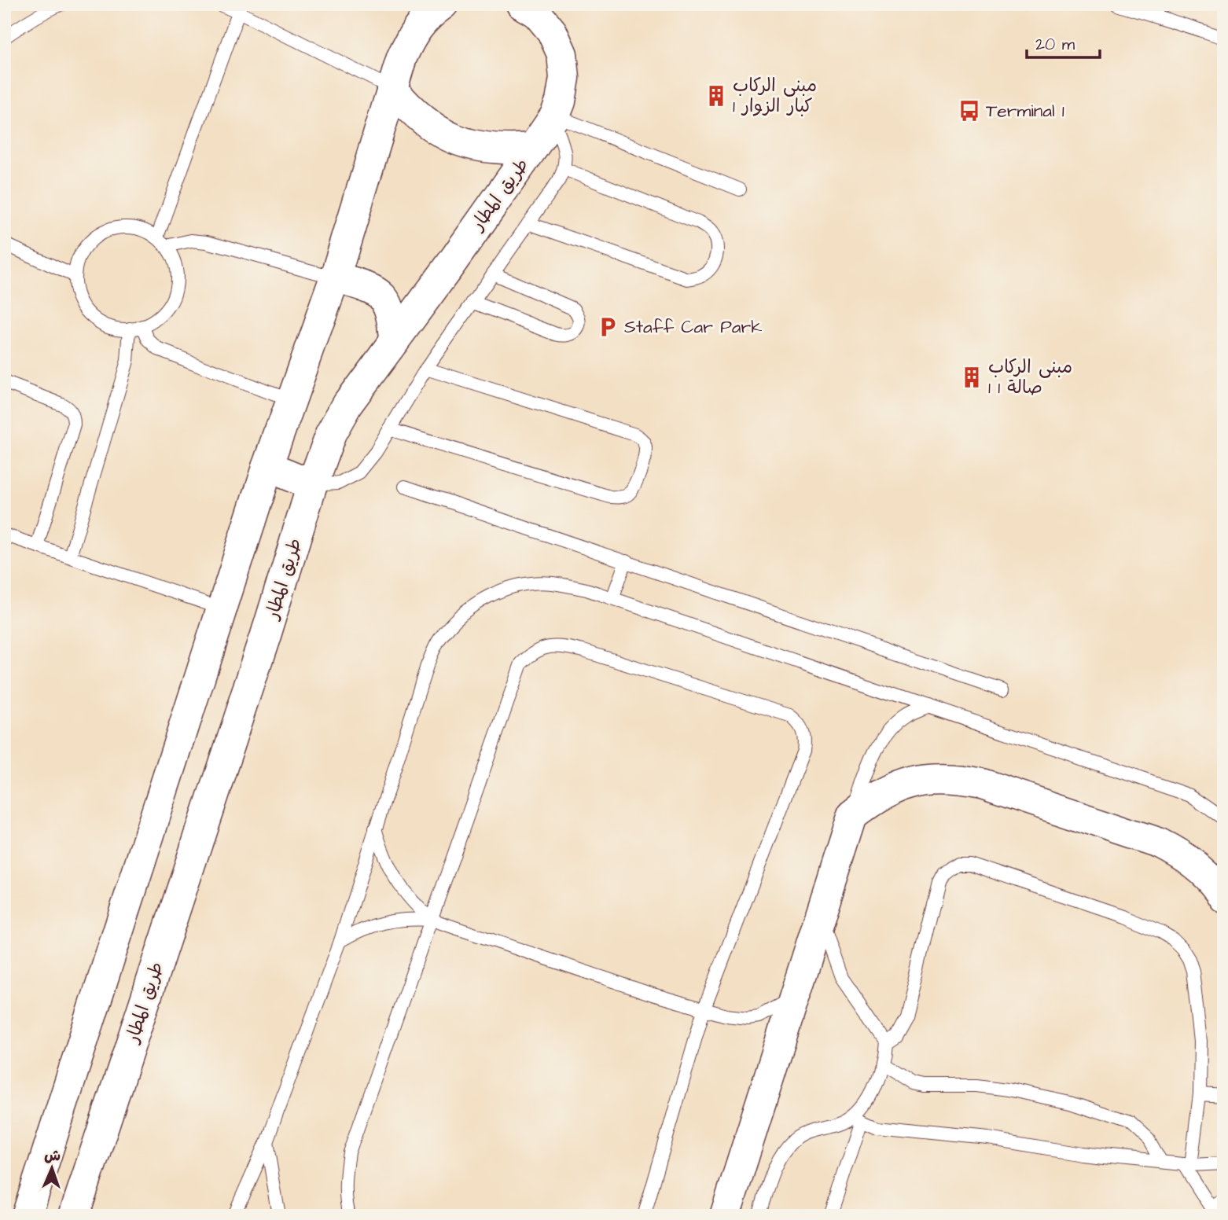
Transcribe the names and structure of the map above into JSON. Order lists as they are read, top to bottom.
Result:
{
  "streets": {
    "street": ["طريق المطار"]
  },
  "places": {
    "building": ["مبنى الركاب 1 كبار الزوار", "مبنى الركاب 1 صالة 1"],
    "bus stop": ["Terminal 1"],
    "parking": ["Staff Car Park"]
  },
  "scale_bar": "20 m",
  "north": "top"
}
